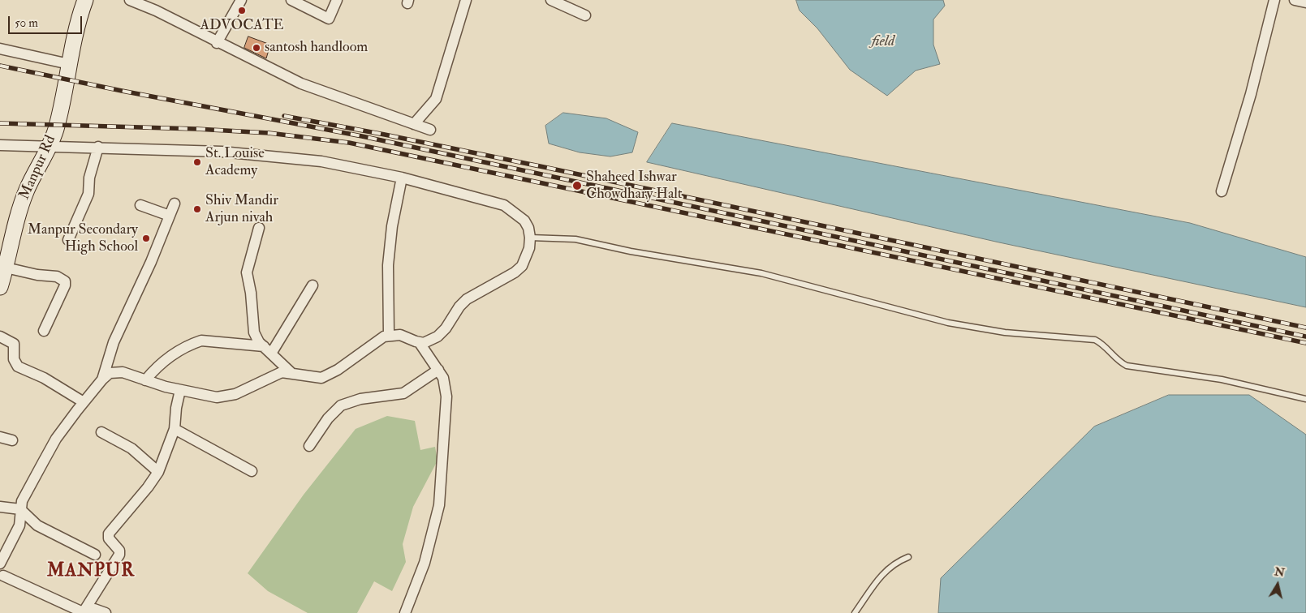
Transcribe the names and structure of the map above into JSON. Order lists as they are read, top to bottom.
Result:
{
  "streets": {
    "main road": ["Manpur Rd"]
  },
  "districts": ["MANPUR"],
  "water": ["field"],
  "places": [
    "ADVOCATE",
    "santosh handloom",
    "St. Louise Academy",
    "Shaheed Ishwar Chowdhary Halt",
    "Shiv Mandir Arjun nivah",
    "Manpur Secondary High School"
  ],
  "scale_bar": "50 m",
  "north": "top"
}
